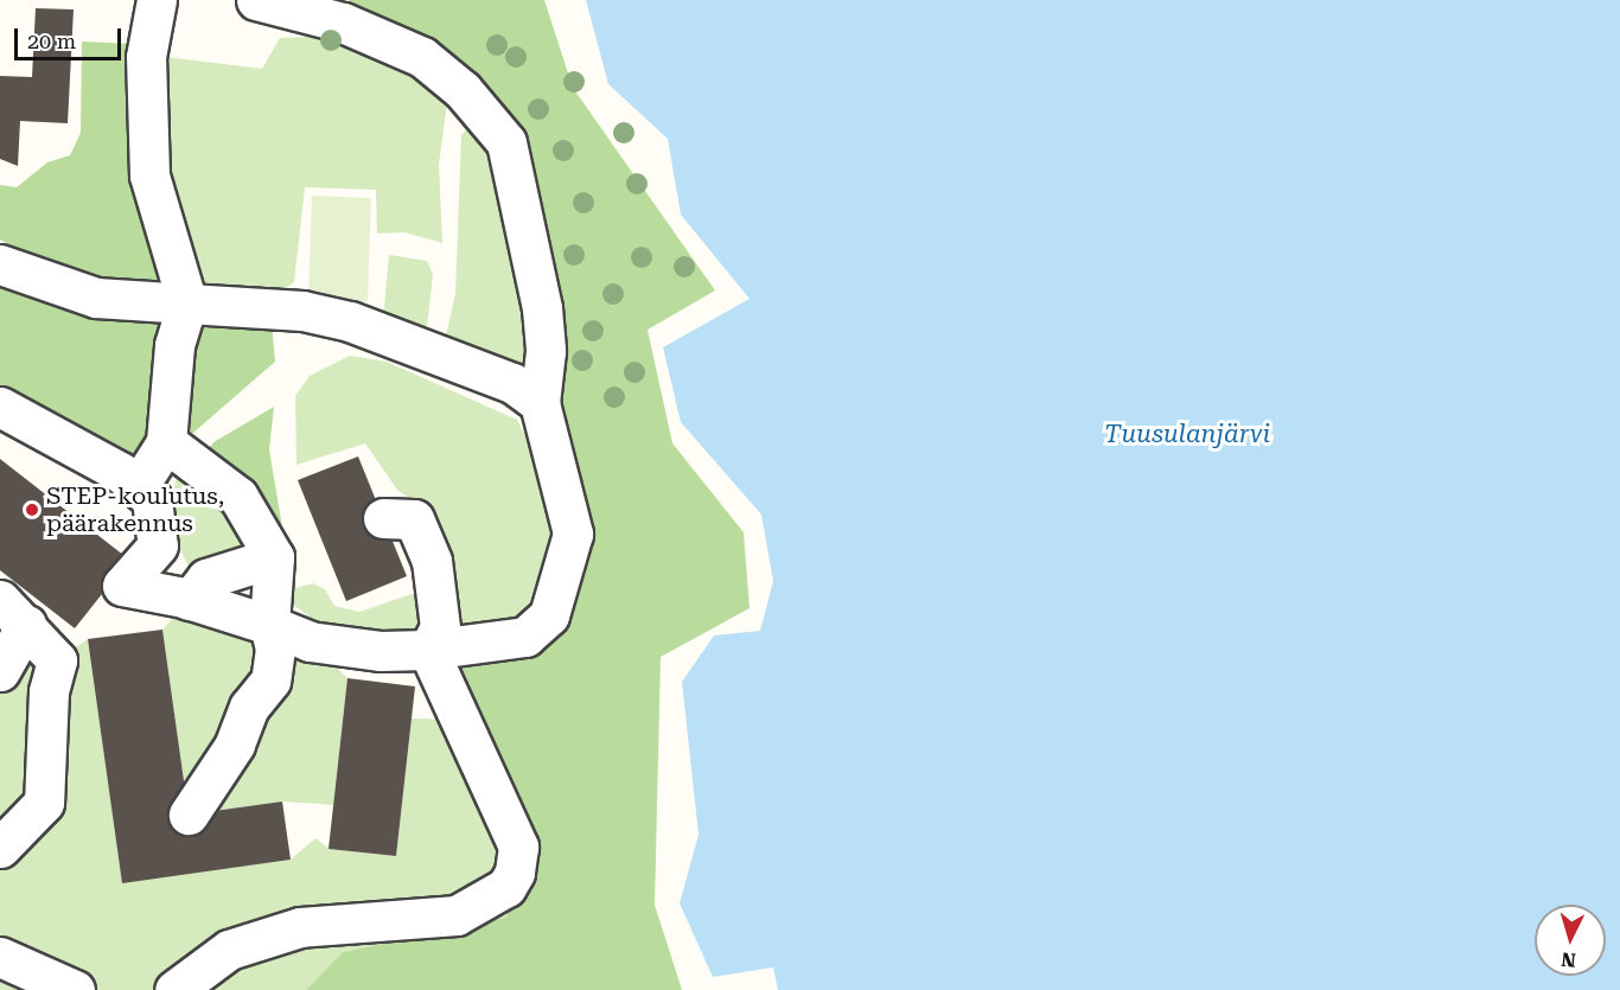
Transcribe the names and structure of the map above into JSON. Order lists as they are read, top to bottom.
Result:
{
  "water": ["Tuusulanjärvi"],
  "places": ["STEP-koulutus, päärakennus"],
  "scale_bar": "20 m",
  "north": "bottom"
}
